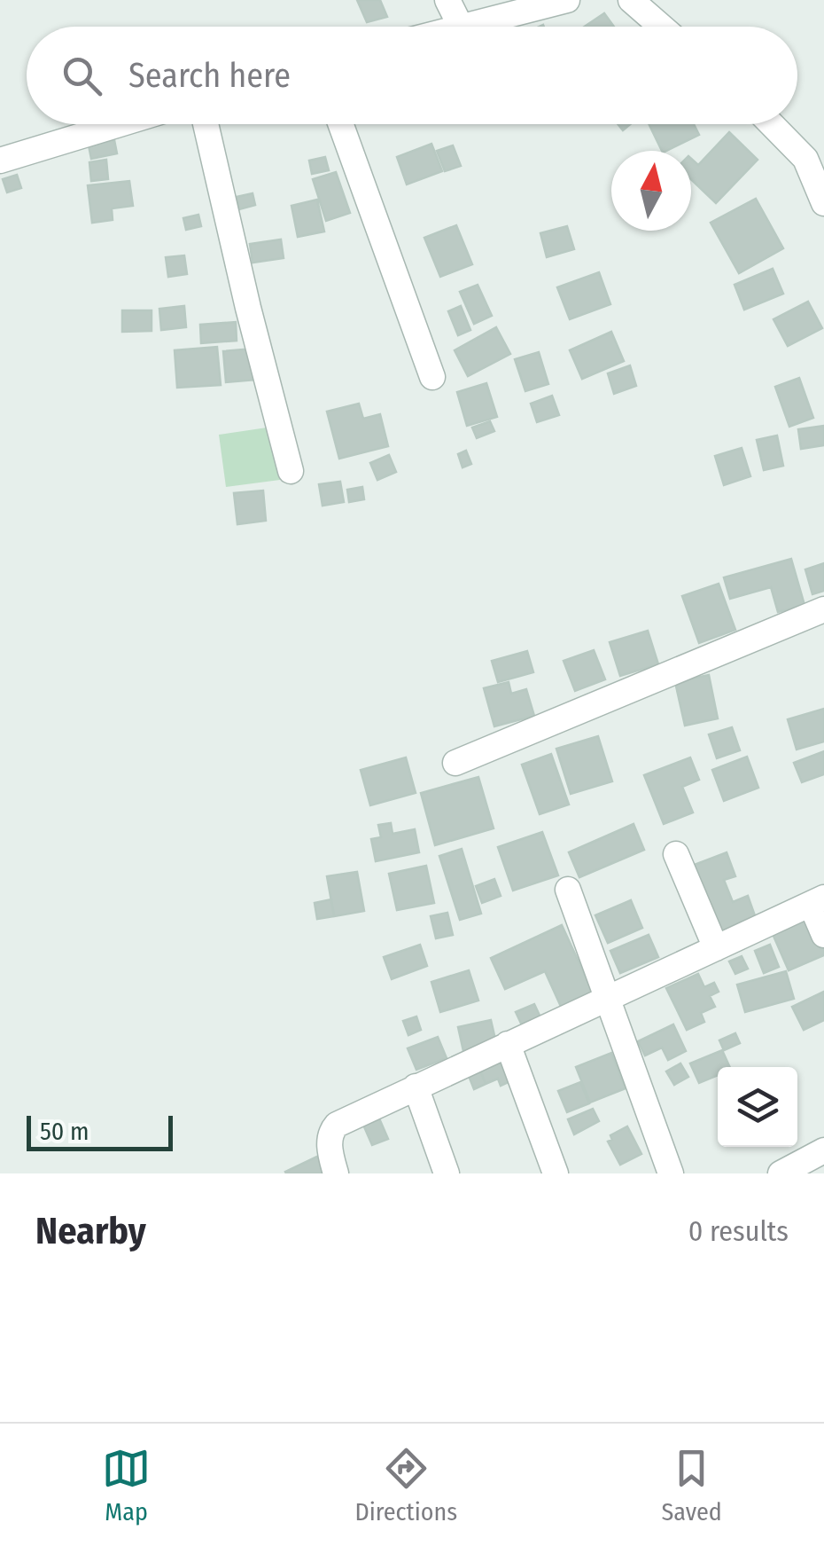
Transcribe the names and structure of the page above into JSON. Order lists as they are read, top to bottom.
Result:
{
  "scale_bar": "50 m",
  "north": "top",
  "page": {
    "search": "Search here",
    "scale": "50 m",
    "heading": ["Nearby", "0 results"],
    "nav": ["Map", "Directions", "Saved"]
  }
}
